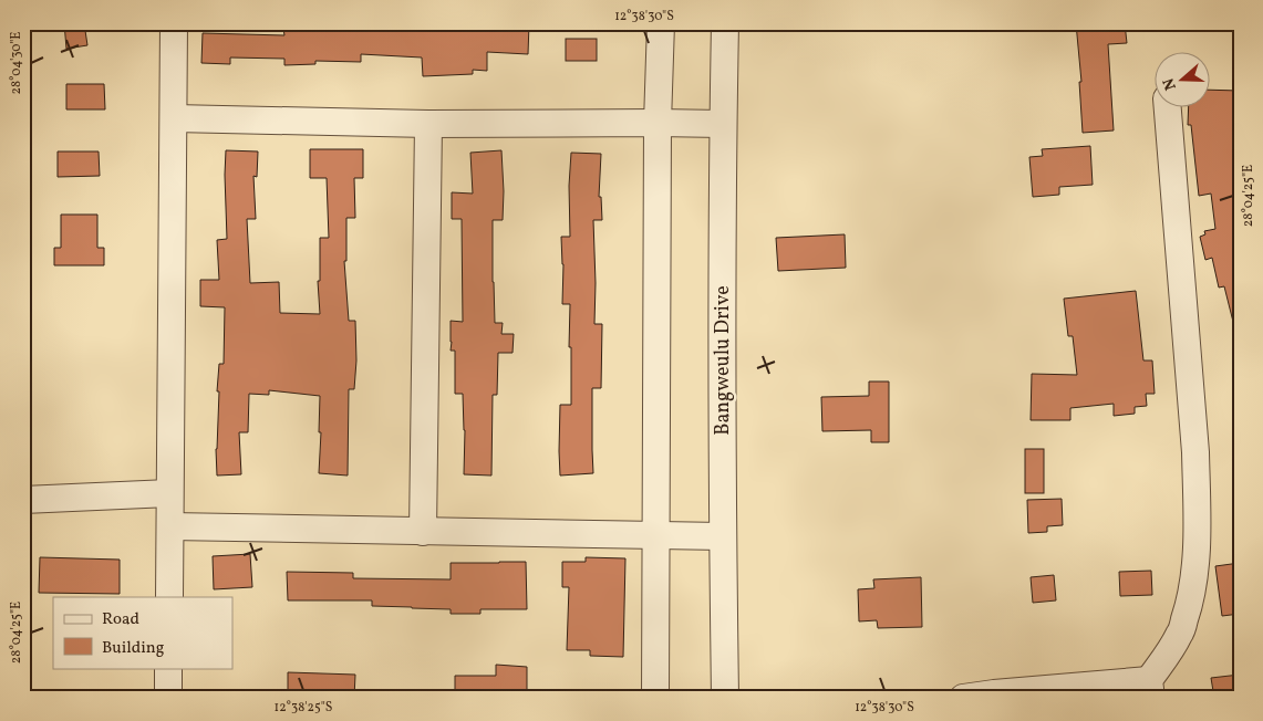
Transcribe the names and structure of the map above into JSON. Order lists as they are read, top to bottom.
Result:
{
  "streets": {
    "street": ["Bangweulu Drive"]
  },
  "legend": ["Road", "Building"],
  "north": "left",
  "coordinates": [
    "12°38'30\"S",
    "28°04'30\"E",
    "28°04'25\"E",
    "12°38'25\"S"
  ]
}
